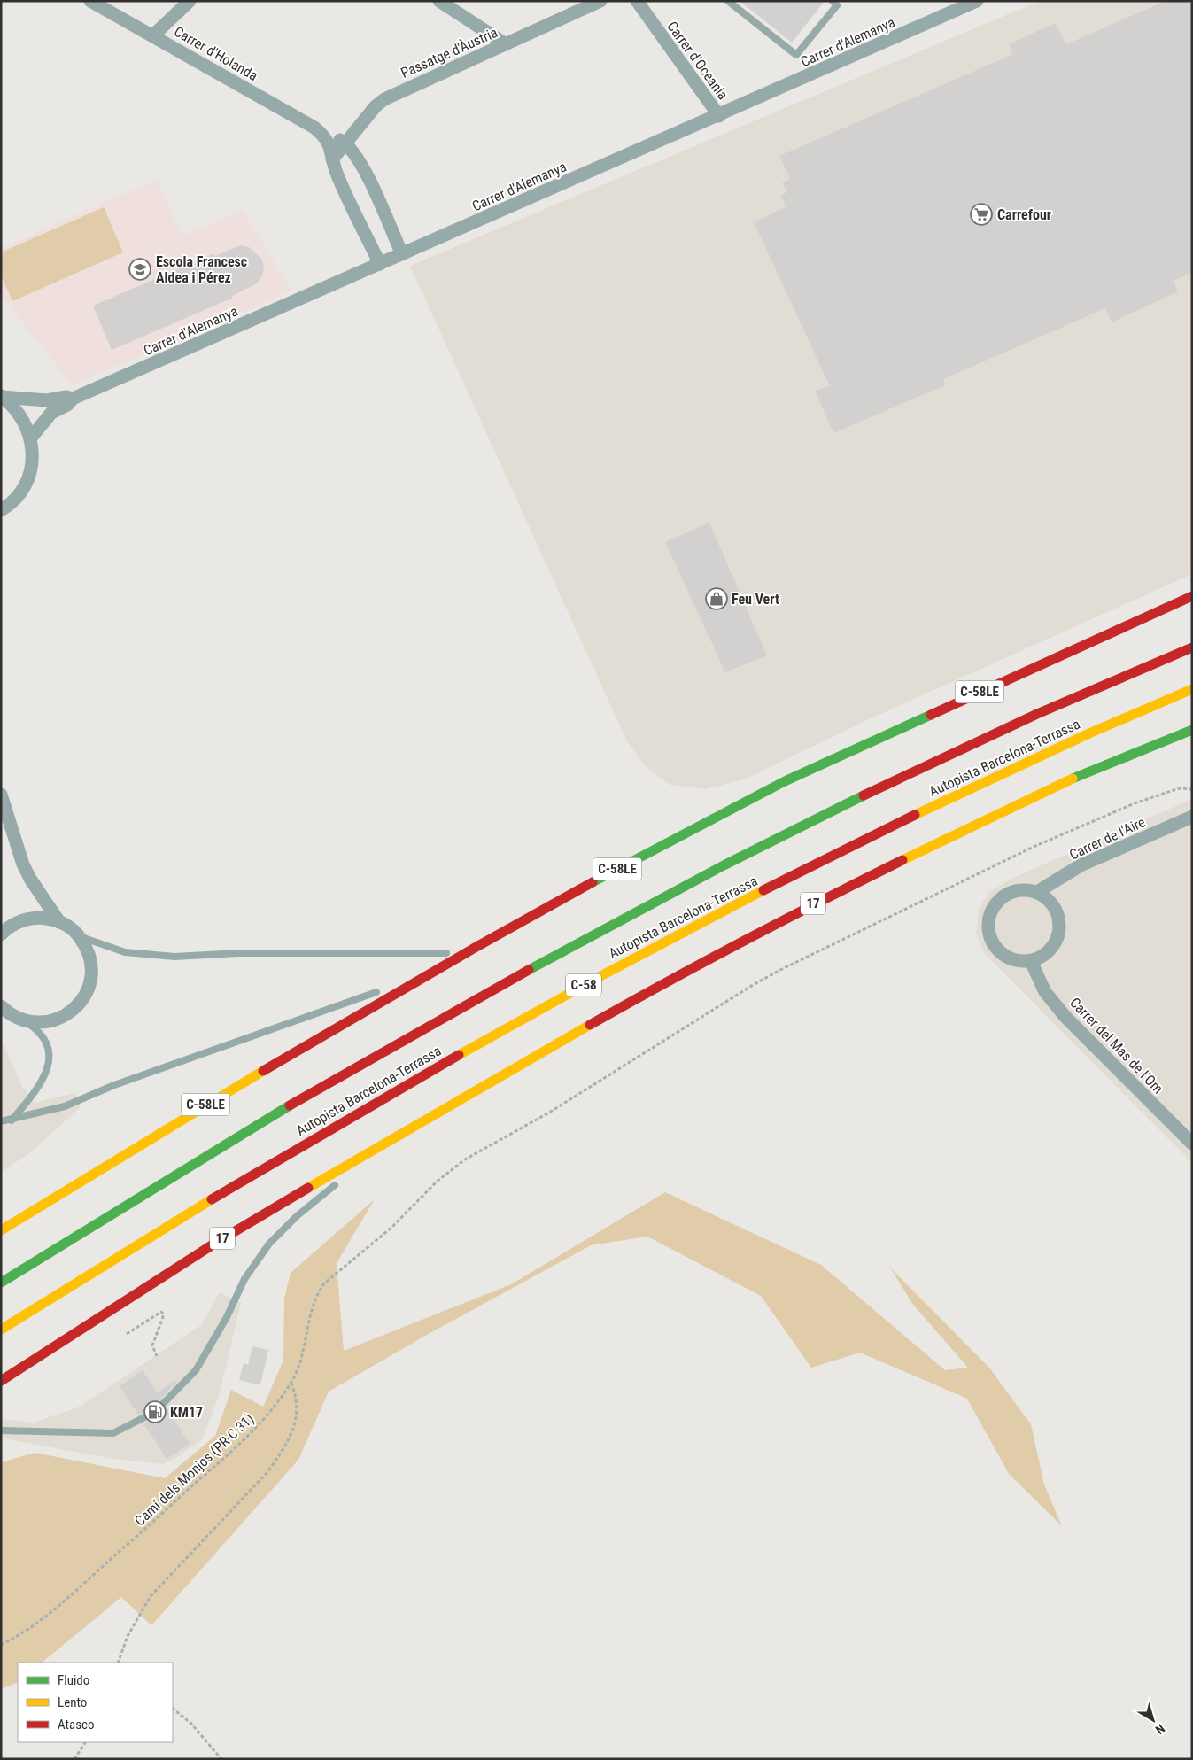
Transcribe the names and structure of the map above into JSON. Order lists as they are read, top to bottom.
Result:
{
  "streets": {
    "highway": [
      "C-58LE",
      "Autopista Barcelona-Terrassa",
      "17",
      "C-58"
    ],
    "street": [
      "Carrer d'Alemanya",
      "Passatge d'Àustria",
      "Carrer d'Holanda",
      "Carrer d'Oceania",
      "Carrer de l'Aire",
      "Carrer del Mas de l'Om"
    ],
    "path": ["Camí dels Monjos (PR-C 31)"]
  },
  "crossings": [
    ["Carrer d'Alemanya", "Carrer d'Oceania"],
    ["Passatge d'Àustria", "Carrer d'Holanda"],
    ["Carrer de l'Aire", "Carrer del Mas de l'Om"]
  ],
  "places": {
    "supermarket": ["Carrefour"],
    "school or university": ["Escola Francesc Aldea i Pérez"],
    "shop": ["Feu Vert"],
    "fuel station": ["KM17"]
  },
  "legend": ["Fluido", "Lento", "Atasco"],
  "north": "bottom right"
}
